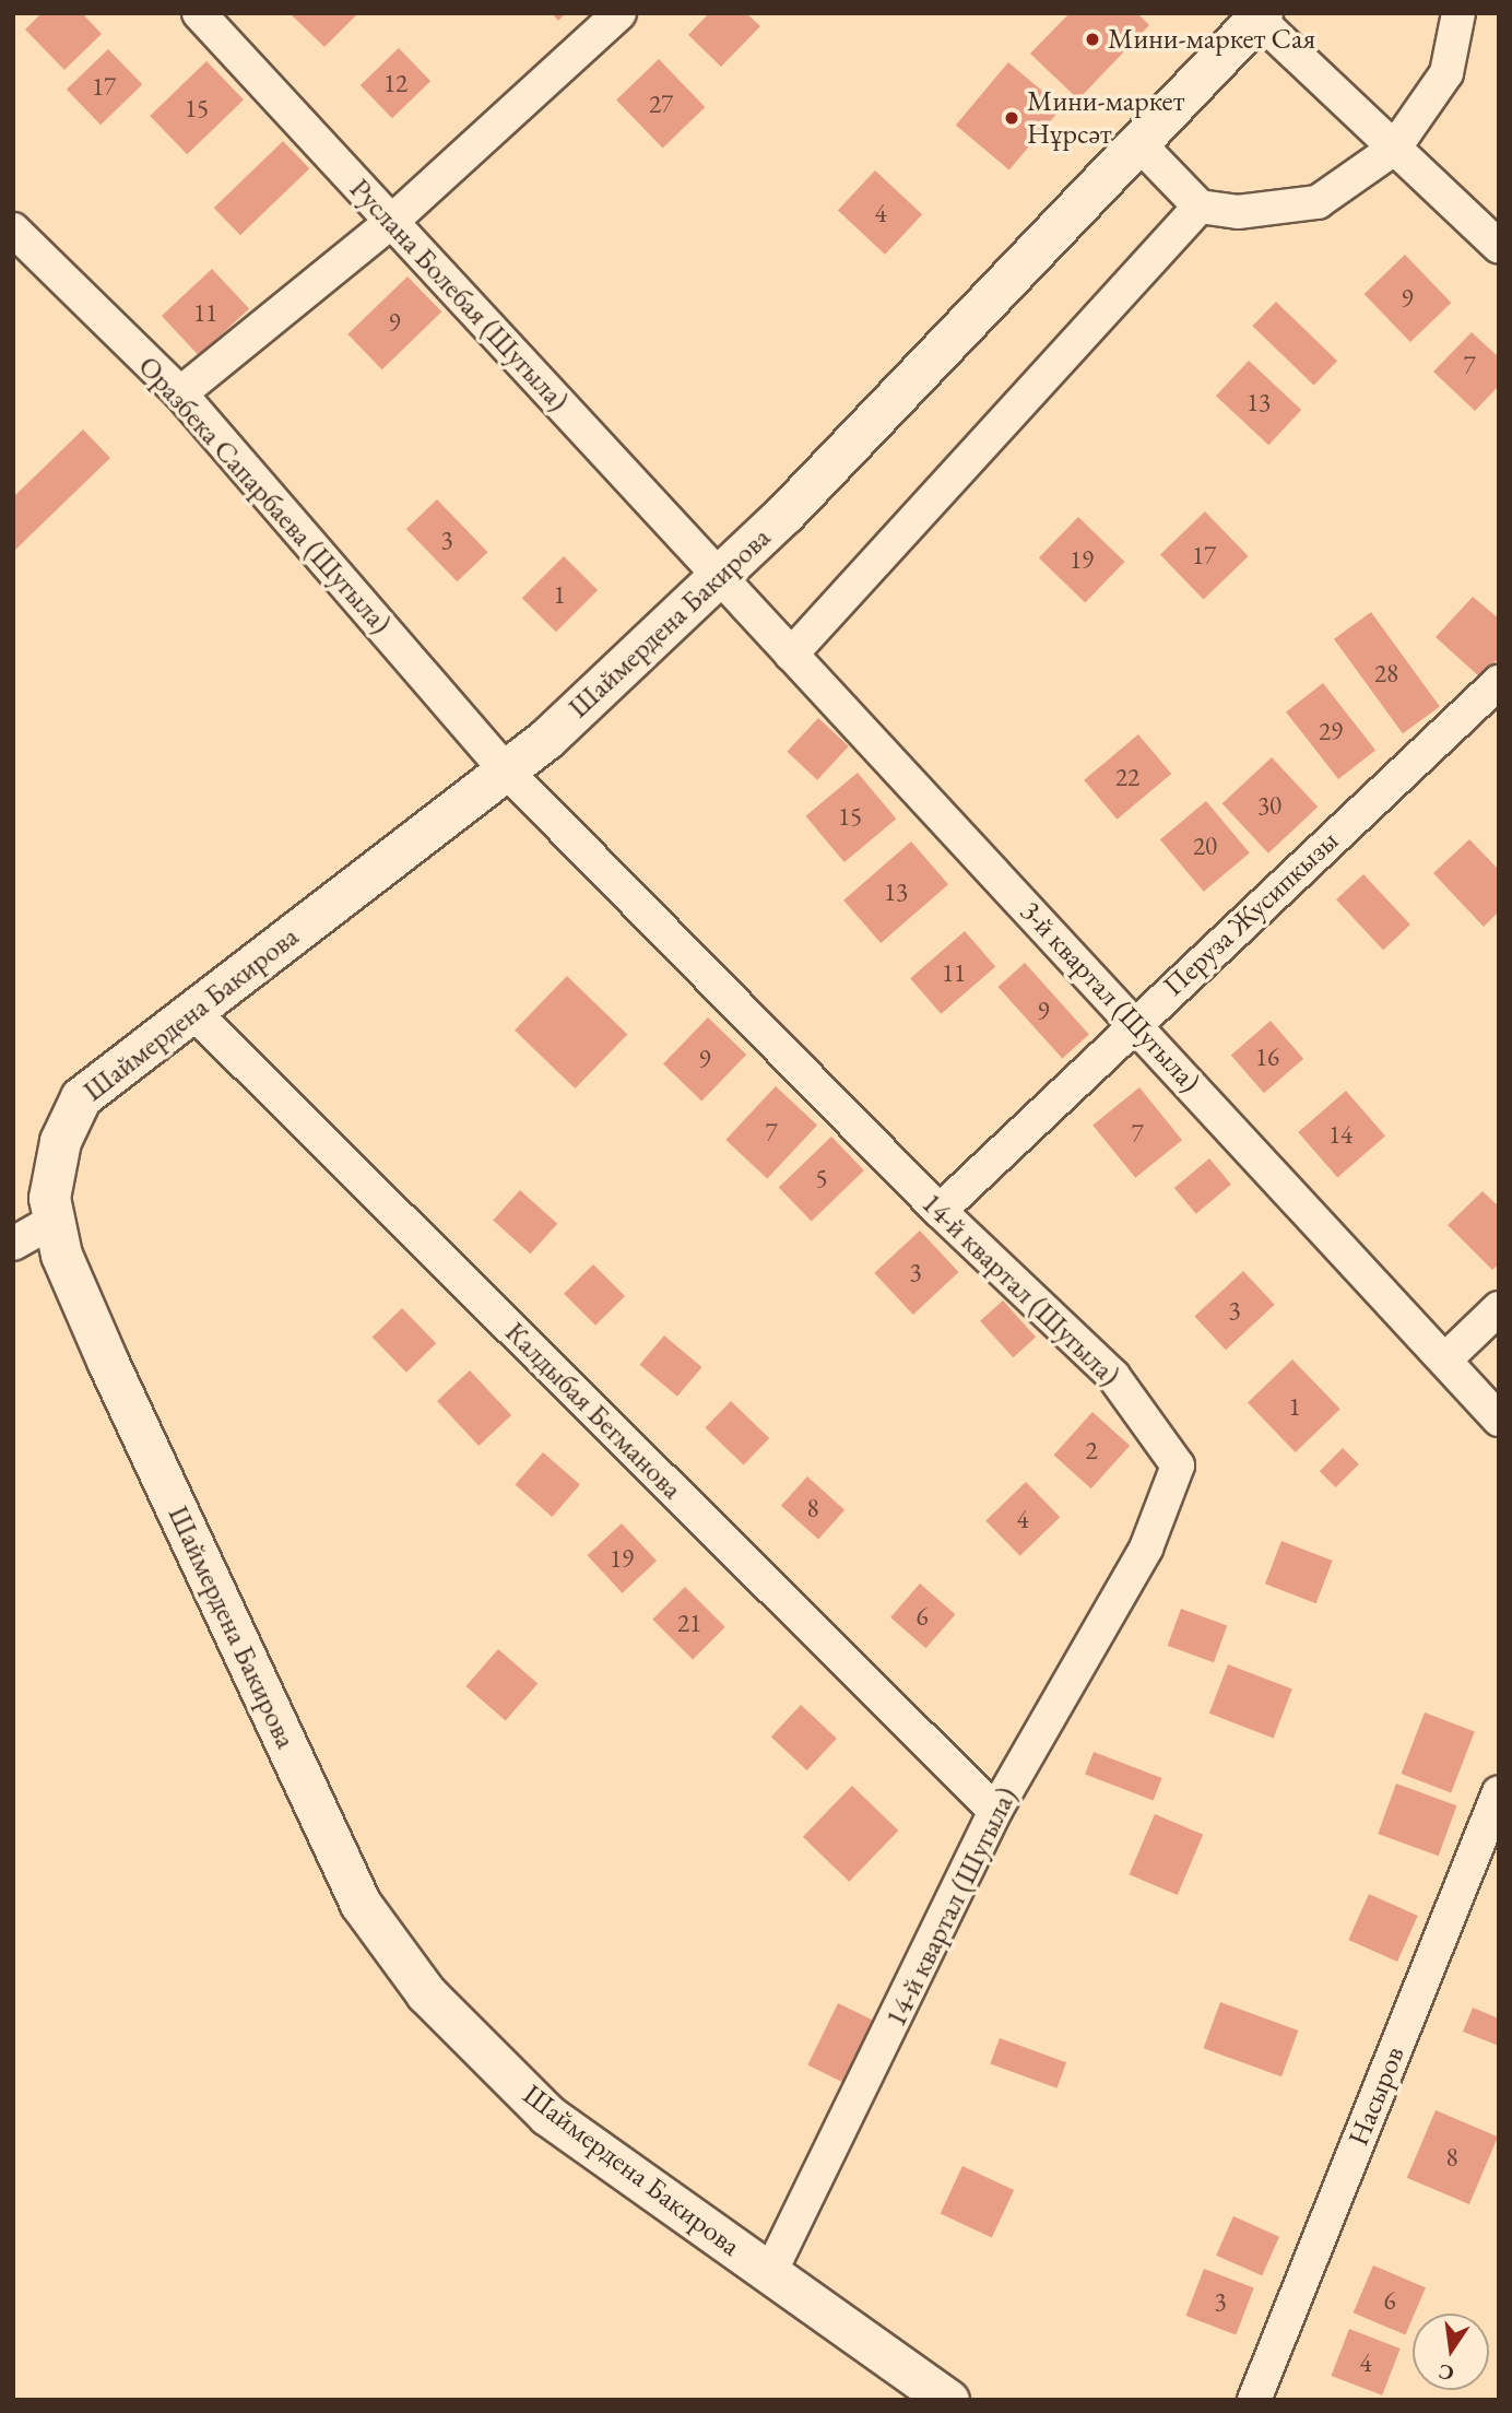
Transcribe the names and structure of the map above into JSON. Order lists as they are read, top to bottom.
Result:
{
  "streets": {
    "street": [
      "Руслана Болебая (Шугыла)",
      "Оразбека Сапарбаева (Шугыла)",
      "Шаймердена Бакирова",
      "Перуза Жусипкызы",
      "3-й квартал (Шугыла)",
      "14-й квартал (Шугыла)",
      "Калдыбая Бегманова",
      "Насыров"
    ]
  },
  "crossings": [
    ["Руслана Болебая (Шугыла)", "Шаймердена Бакирова"],
    ["Руслана Болебая (Шугыла)", "3-й квартал (Шугыла)"],
    ["Оразбека Сапарбаева (Шугыла)", "Шаймердена Бакирова"],
    ["Оразбека Сапарбаева (Шугыла)", "14-й квартал (Шугыла)"],
    ["Шаймердена Бакирова", "3-й квартал (Шугыла)"],
    ["Шаймердена Бакирова", "14-й квартал (Шугыла)"],
    ["Шаймердена Бакирова", "Калдыбая Бегманова"],
    ["Перуза Жусипкызы", "3-й квартал (Шугыла)"],
    ["Перуза Жусипкызы", "14-й квартал (Шугыла)"],
    ["14-й квартал (Шугыла)", "Калдыбая Бегманова"]
  ],
  "places": ["Мини-маркет Сая", "Мини-маркет Нұрсәт"],
  "house_numbers": [
    "12",
    "17",
    "27",
    "15",
    "4",
    "9",
    "11",
    "9",
    "7",
    "13",
    "3",
    "17",
    "19",
    "1",
    "28",
    "29",
    "22",
    "30",
    "15",
    "20",
    "13",
    "11",
    "9",
    "16",
    "9",
    "7",
    "7",
    "14",
    "5",
    "3",
    "3",
    "1",
    "2",
    "8",
    "4",
    "19",
    "6",
    "21",
    "8",
    "6",
    "3",
    "4"
  ],
  "north": "bottom"
}
